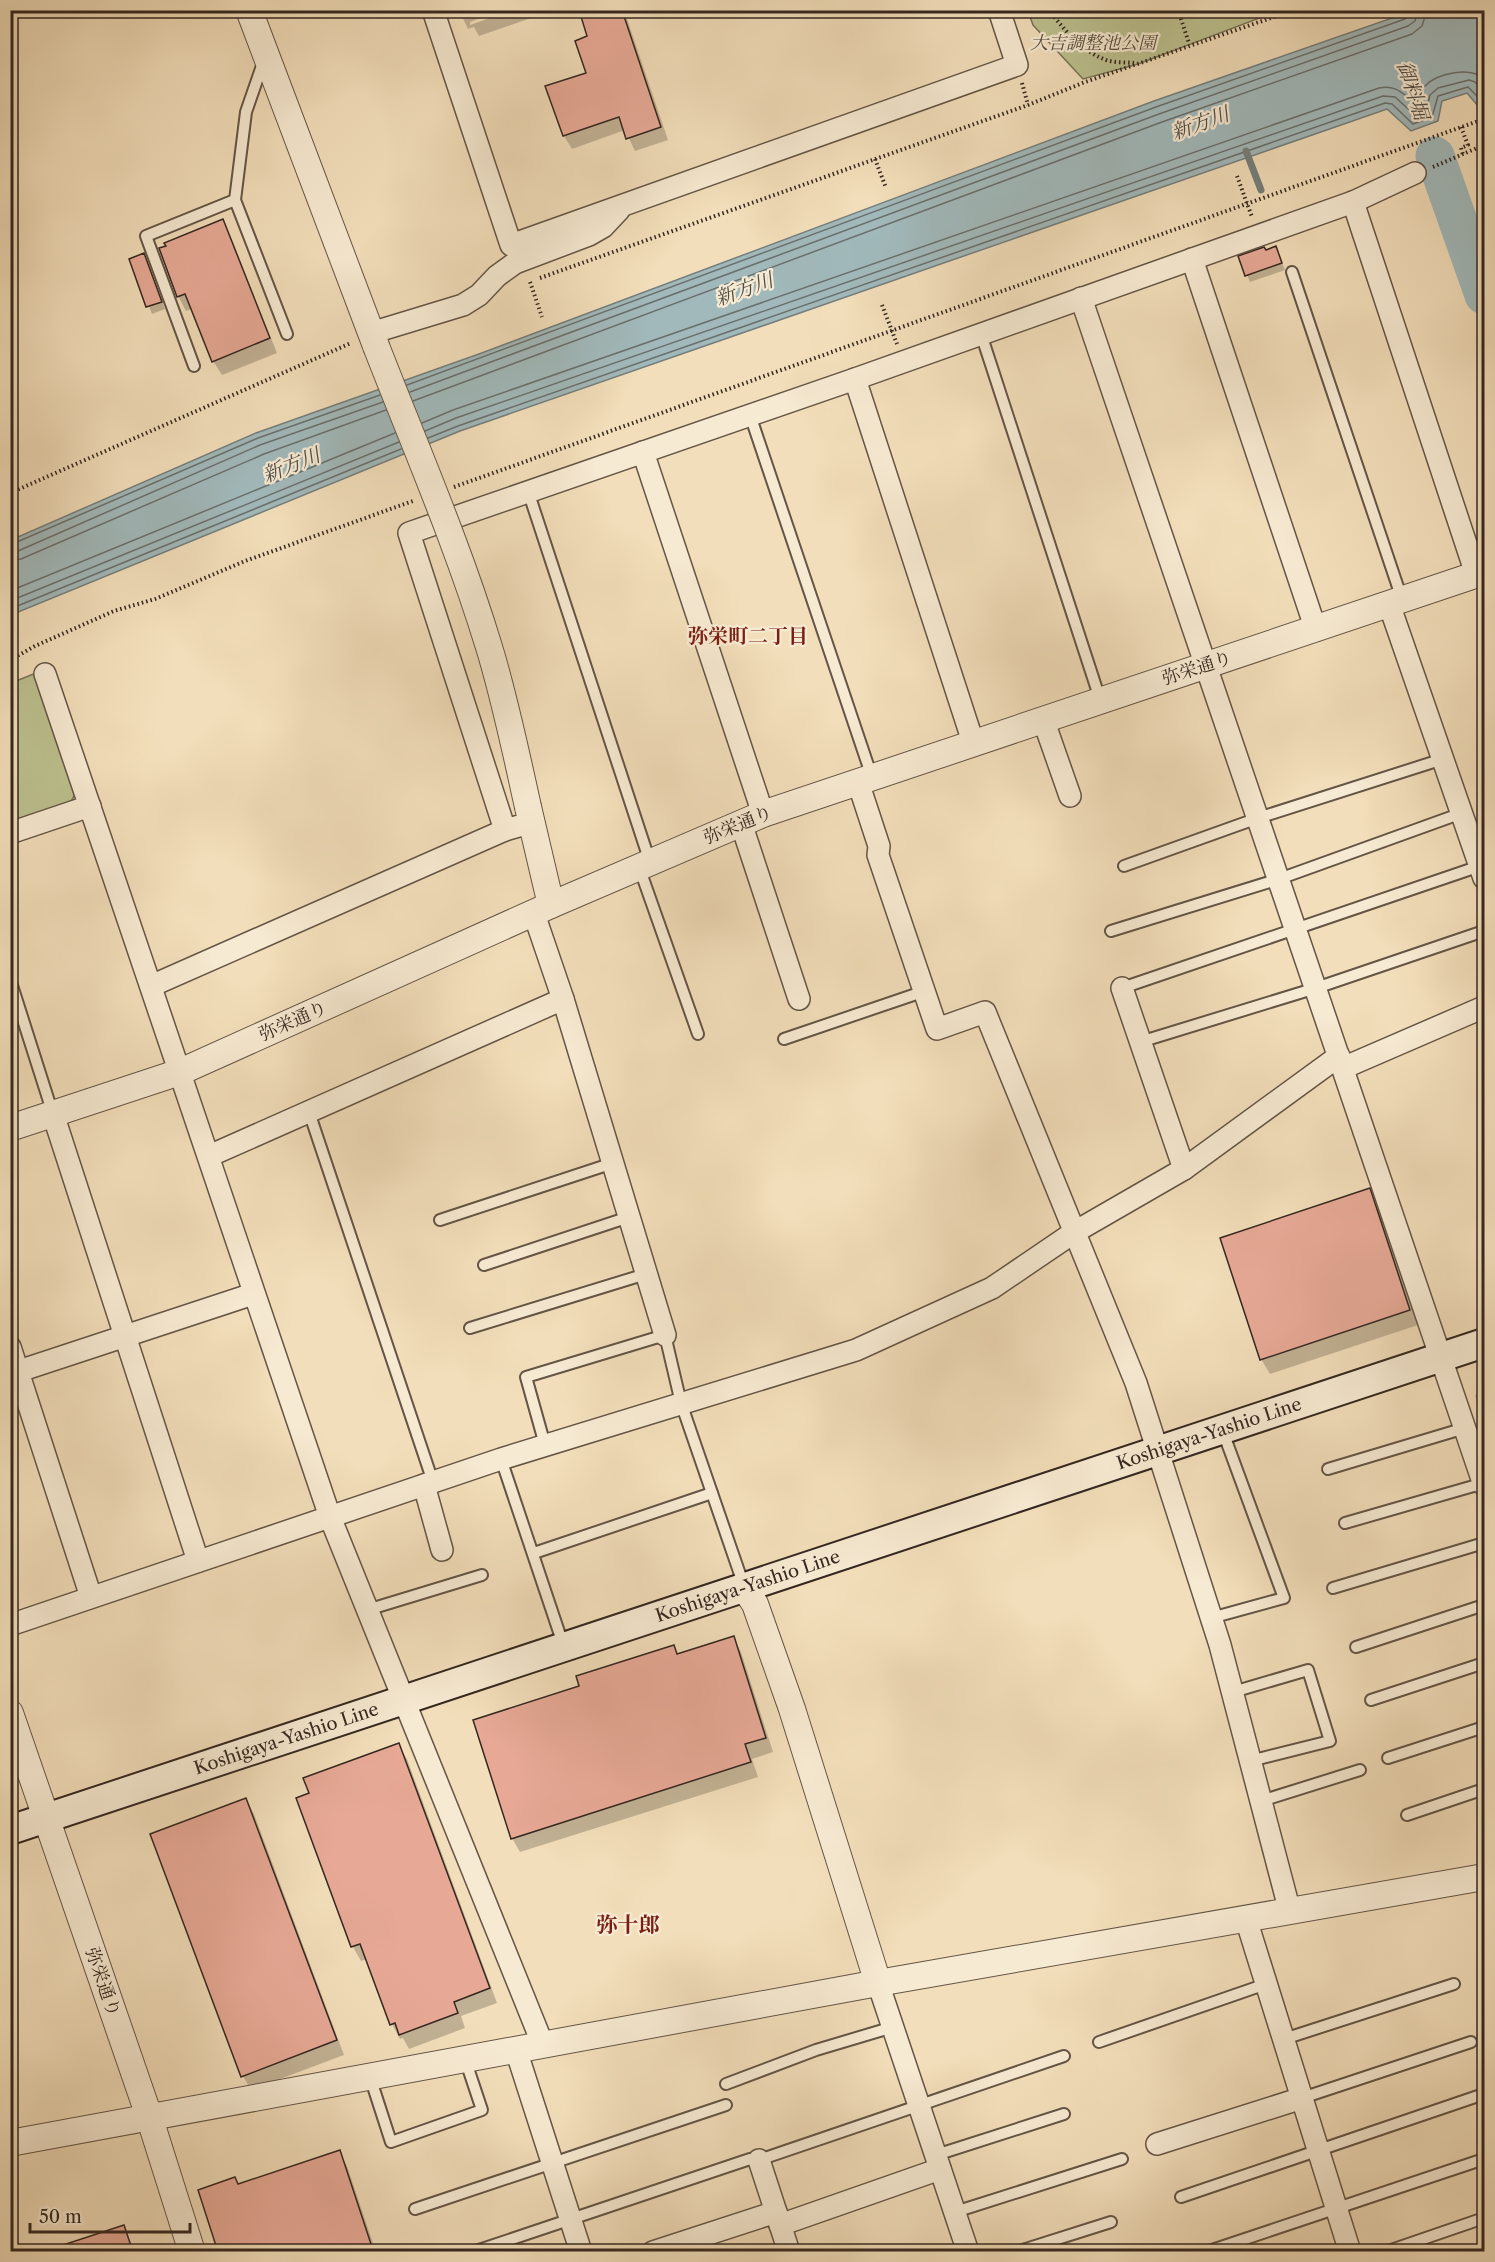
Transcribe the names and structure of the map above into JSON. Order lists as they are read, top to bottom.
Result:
{
  "streets": {
    "main road": ["Koshigaya-Yashio Line"],
    "street": ["弥栄通り"]
  },
  "crossings": [
    ["弥栄通り", "Koshigaya-Yashio Line"]
  ],
  "districts": ["弥栄町二丁目", "弥十郎"],
  "water": ["御料堀", "新方川"],
  "parks": ["大吉調整池公園"],
  "scale_bar": "50 m"
}
